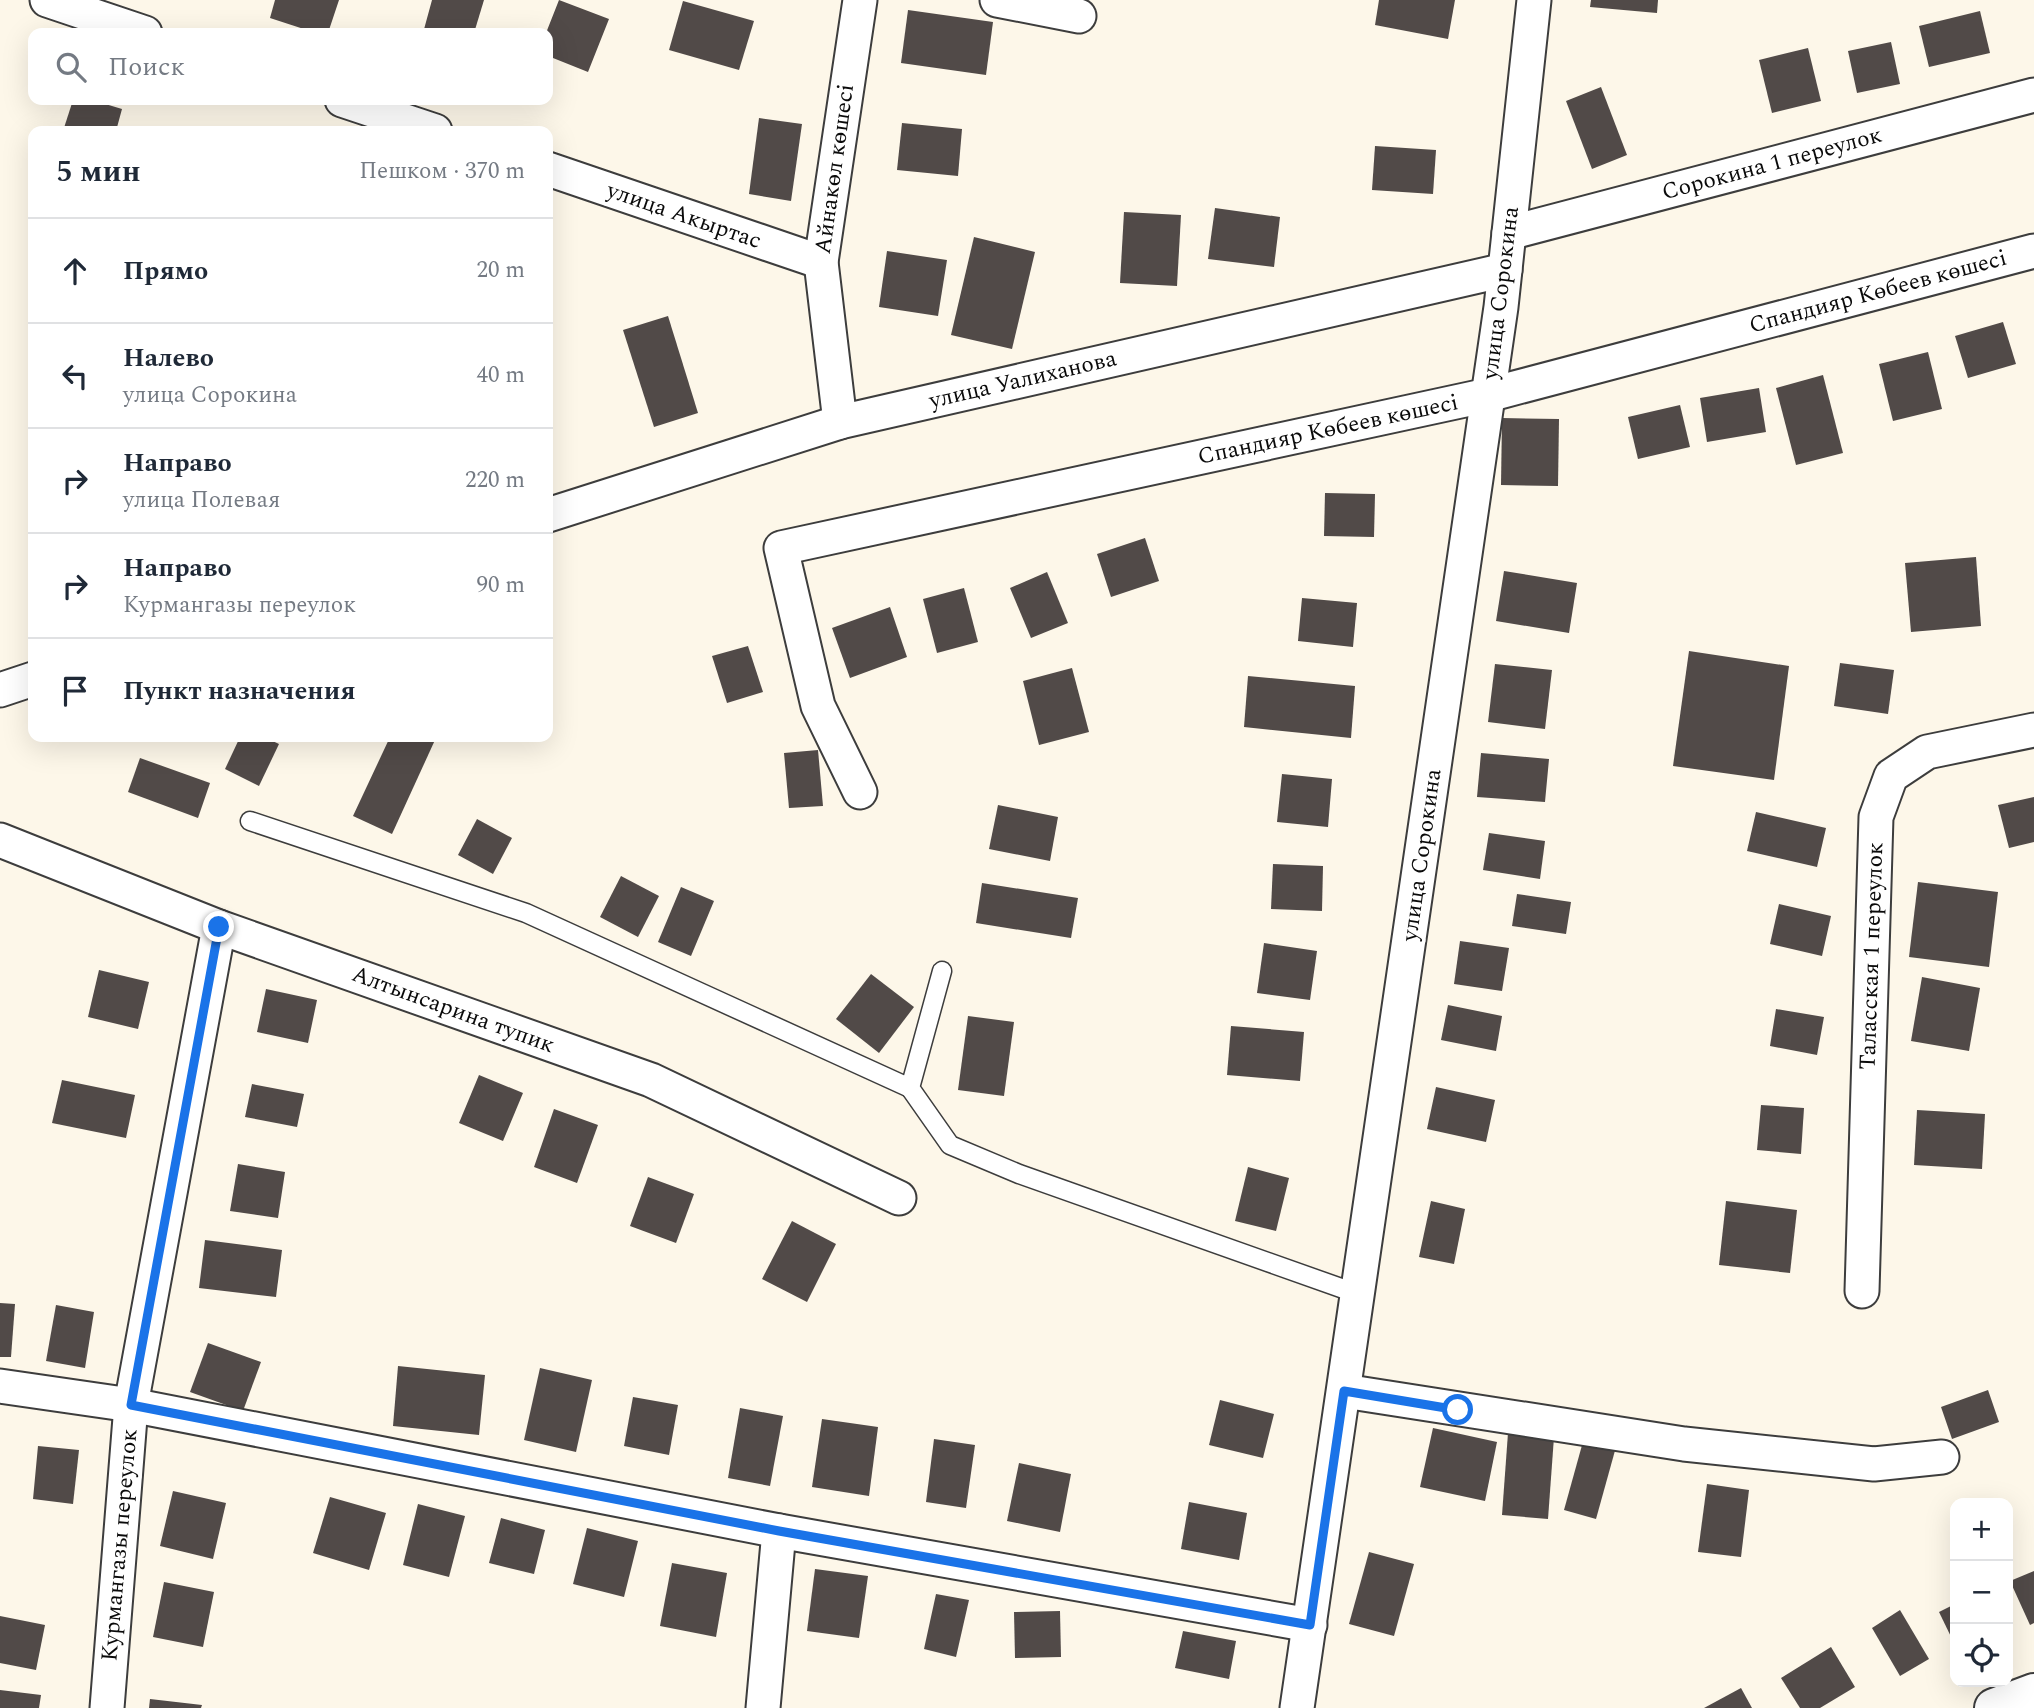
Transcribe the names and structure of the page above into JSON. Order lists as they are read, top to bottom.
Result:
{
  "streets": {
    "street": [
      "Сорокина 1 переулок",
      "Айнакөл көшесі",
      "улица Акыртас",
      "Спандияр Көбеев көшесі",
      "улица Сорокина",
      "улица Уалиханова",
      "Таласская 1 переулок",
      "Алтынсарина тупик",
      "Курмангазы переулок"
    ]
  },
  "crossings": [
    ["Сорокина 1 переулок", "улица Сорокина"],
    ["Айнакөл көшесі", "улица Акыртас"],
    ["Айнакөл көшесі", "улица Уалиханова"],
    ["Спандияр Көбеев көшесі", "улица Сорокина"],
    ["улица Сорокина", "улица Уалиханова"],
    ["Алтынсарина тупик", "Курмангазы переулок"]
  ],
  "page": {
    "search": "Поиск",
    "heading": ["5 мин", "Пешком · 370 m"],
    "list": [
      ["Прямо", "20 m"],
      ["Налево", "улица Сорокина", "40 m"],
      ["Направо", "улица Полевая", "220 m"],
      ["Направо", "Курмангазы переулок", "90 m"],
      "Пункт назначения"
    ],
    "map_buttons": ["+", "−"]
  }
}
